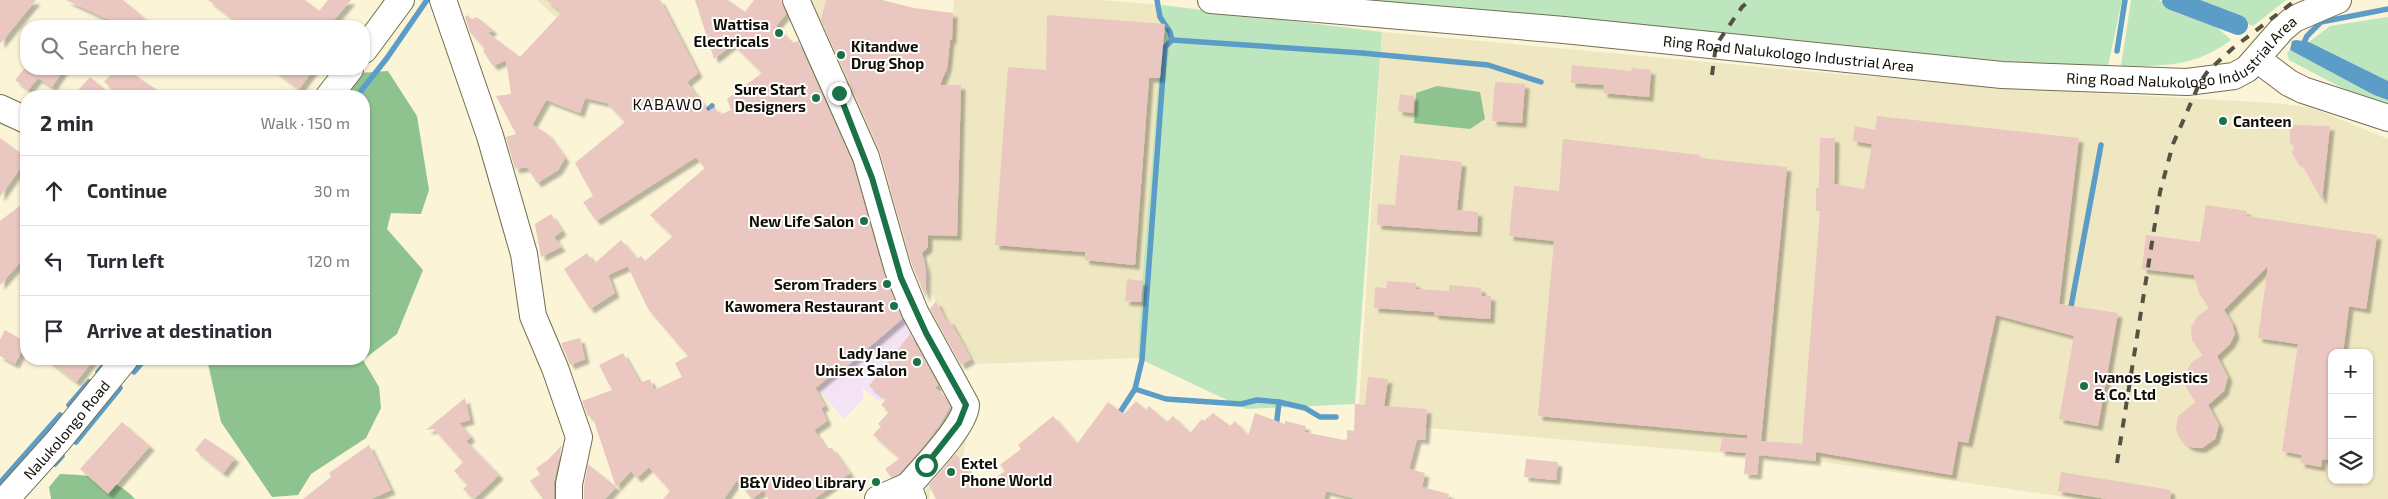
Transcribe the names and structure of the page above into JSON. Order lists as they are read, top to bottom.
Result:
{
  "streets": {
    "street": ["Ring Road Nalukologo Industrial Area", "Nalukolongo Road"]
  },
  "districts": ["KABAWO"],
  "places": [
    "Wattisa Electricals",
    "Kitandwe Drug Shop",
    "Sure Start Designers",
    "Canteen",
    "New Life Salon",
    "Serom Traders",
    "Kawomera Restaurant",
    "Lady Jane Unisex Salon",
    "Ivanos Logistics & Co. Ltd",
    "Extel Phone World",
    "B&Y Video Library"
  ],
  "page": {
    "search": "Search here",
    "heading": ["2 min", "Walk · 150 m"],
    "list": [
      ["Continue", "30 m"],
      ["Turn left", "120 m"],
      "Arrive at destination"
    ],
    "map_buttons": ["+", "−"]
  }
}
